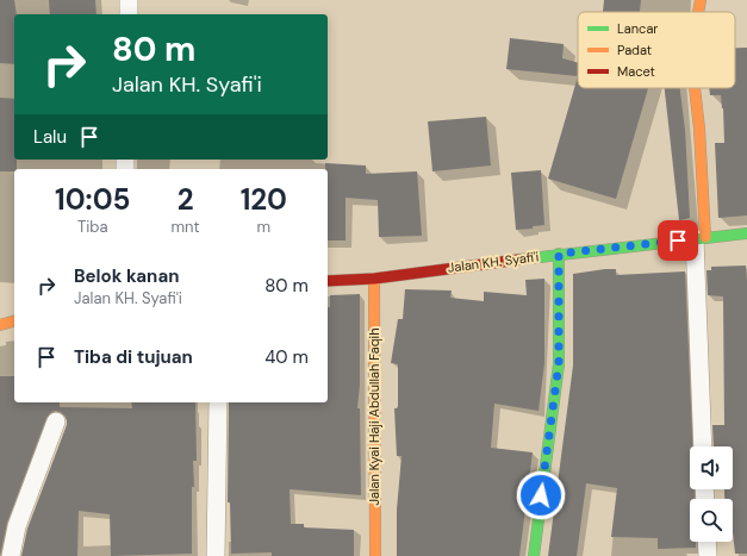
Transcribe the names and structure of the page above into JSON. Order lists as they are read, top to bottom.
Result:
{
  "streets": {
    "street": ["Jalan KH. Syafi'i", "Jalan Kyai Haji Abdullah Faqih"]
  },
  "crossings": [
    ["Jalan KH. Syafi'i", "Jalan Kyai Haji Abdullah Faqih"]
  ],
  "legend": ["Lancar", "Padat", "Macet"],
  "page": {
    "turn": ["80 m", "Jalan KH. Syafi'i"],
    "then": "Lalu",
    "eta": [
      "10:05",
      "Tiba",
      "2",
      "mnt",
      "120",
      "m"
    ],
    "list": [
      {
        "name": "Belok kanan",
        "note": "Jalan KH. Syafi'i",
        "value": "80 m"
      },
      {
        "name": "Tiba di tujuan",
        "value": "40 m"
      }
    ]
  }
}
